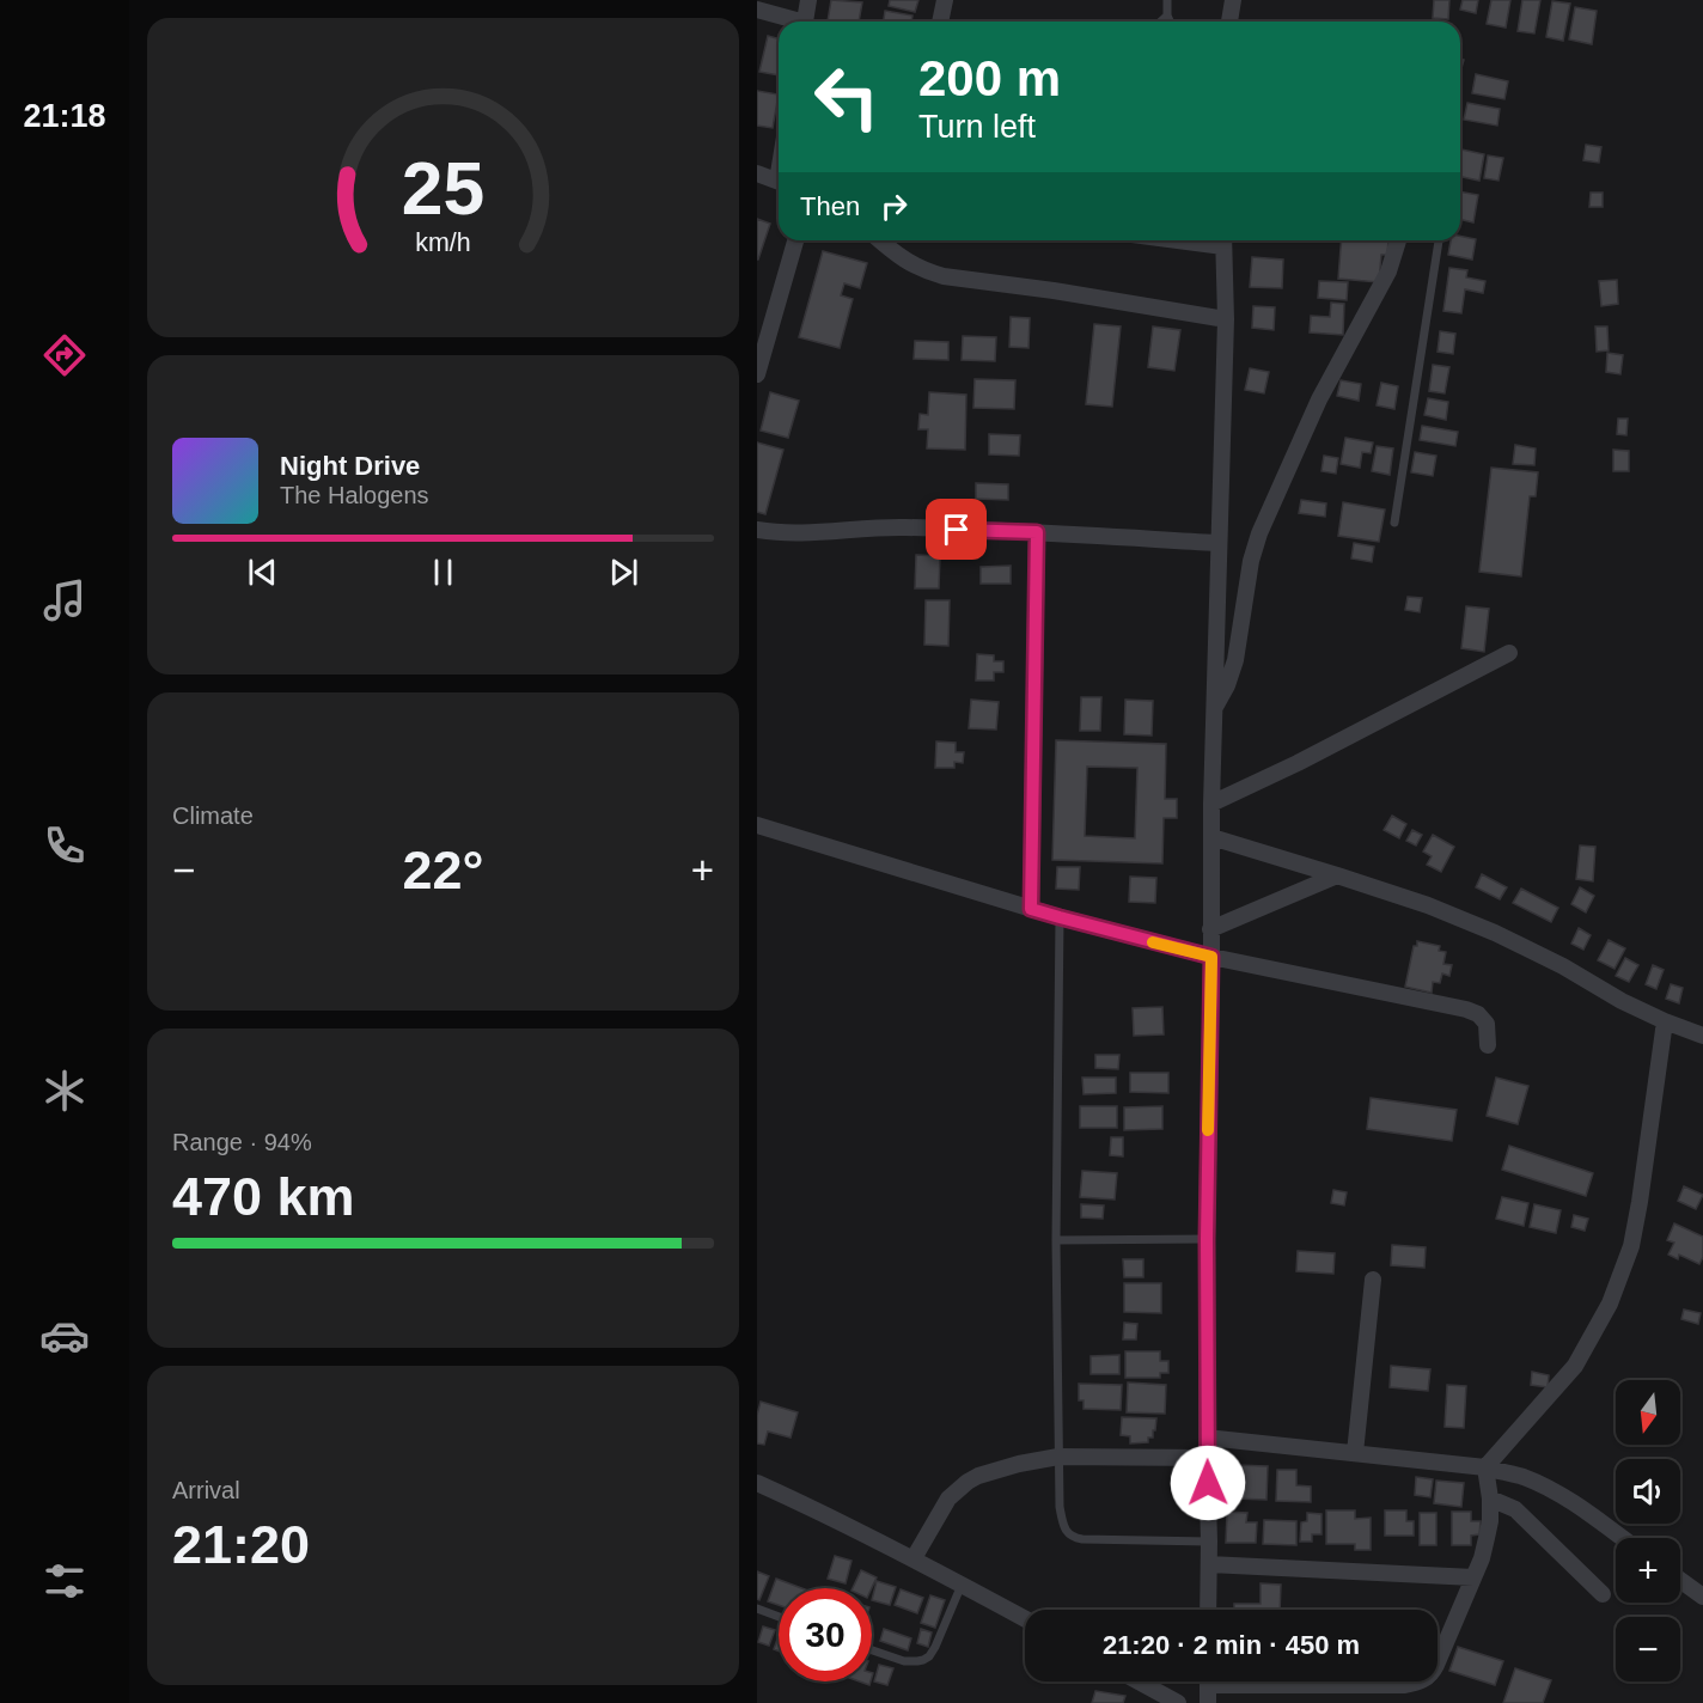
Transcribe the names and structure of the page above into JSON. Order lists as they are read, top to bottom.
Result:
{
  "north": "bottom",
  "page": {
    "tabs": "21:18",
    "turn": ["200 m", "Turn left"],
    "then": "Then",
    "song": ["Night Drive", "The Halogens"],
    "tile": [
      "Climate",
      ["Range · 94%", "470 km"],
      ["Arrival", "21:20"]
    ],
    "heat": ["−", "22°", "+"],
    "map_buttons": ["+", "−"],
    "limit": "30",
    "trip": "21:20 · 2 min · 450 m",
    "gauge": ["25", "km/h"]
  }
}
